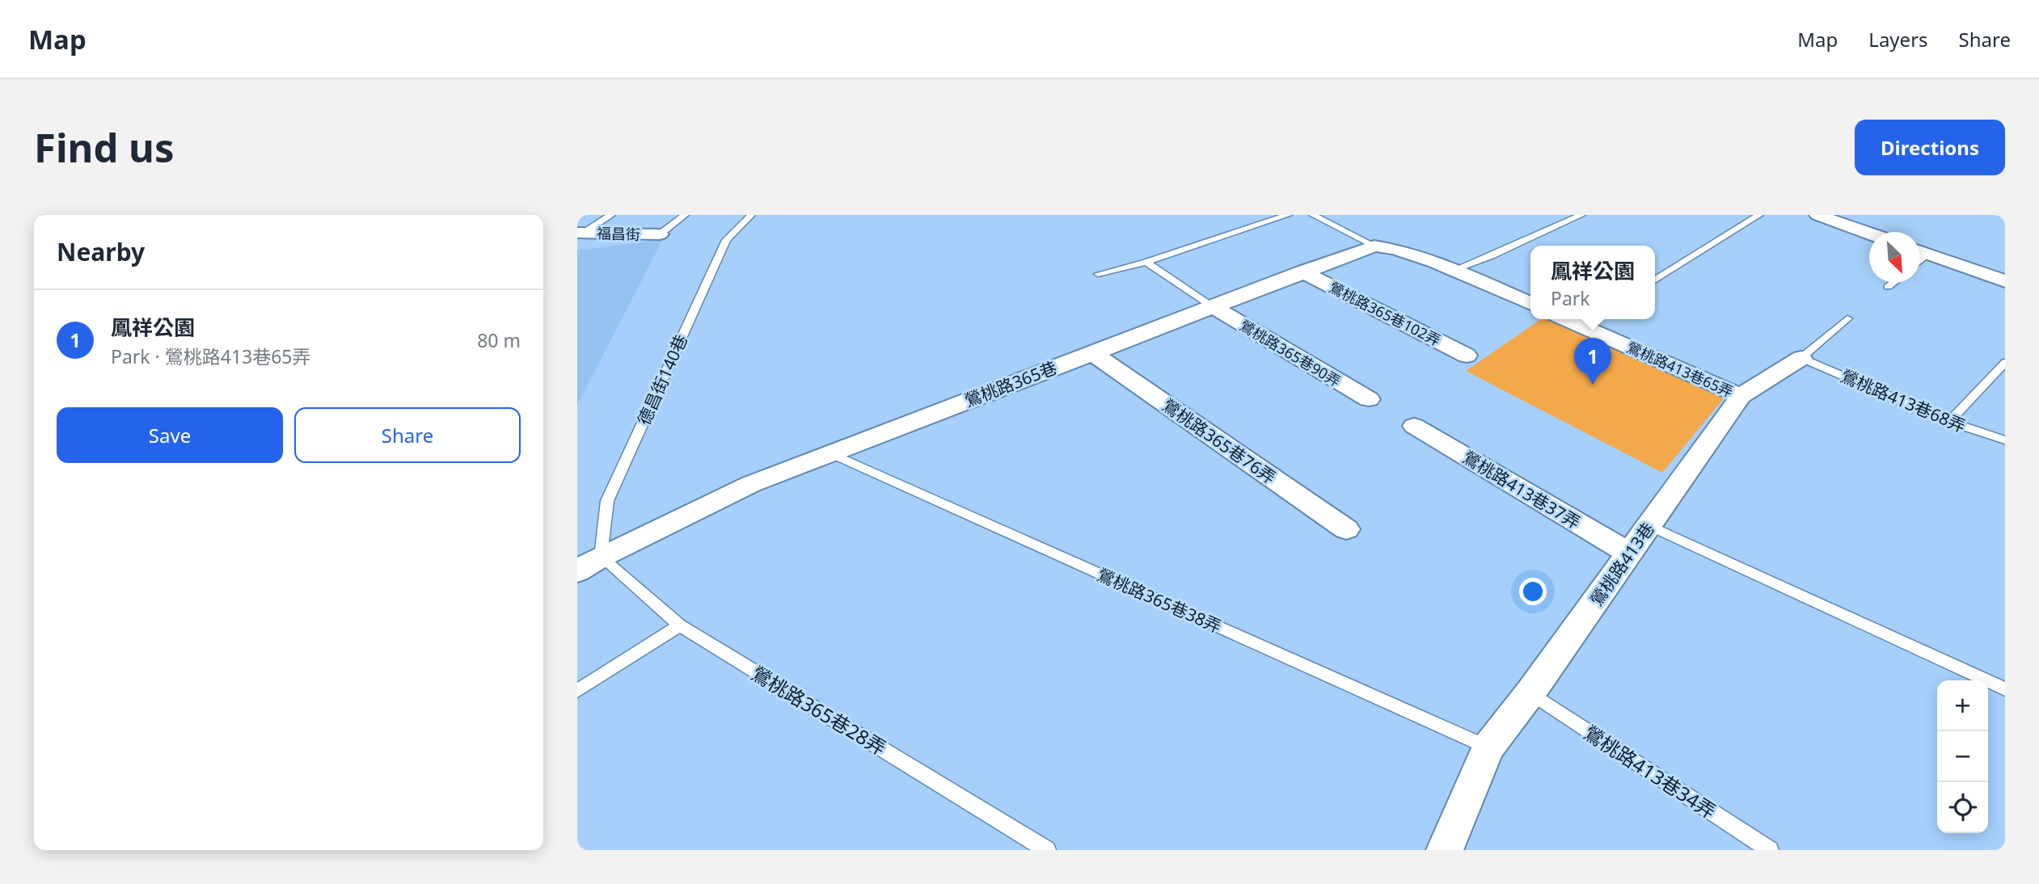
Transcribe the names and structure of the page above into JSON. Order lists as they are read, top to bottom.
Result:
{
  "streets": {
    "street": [
      "福昌街",
      "鶯桃路365巷102弄",
      "鶯桃路365巷90弄",
      "鶯桃路413巷65弄",
      "鶯桃路365巷",
      "鶯桃路365巷76弄",
      "鶯桃路413巷37弄",
      "鶯桃路413巷"
    ],
    "lane": [
      "德昌街140巷",
      "鶯桃路413巷68弄",
      "鶯桃路365巷38弄",
      "鶯桃路365巷28弄",
      "鶯桃路413巷34弄"
    ]
  },
  "crossings": [
    ["鶯桃路365巷102弄", "鶯桃路365巷"],
    ["鶯桃路365巷90弄", "鶯桃路365巷"],
    ["鶯桃路413巷65弄", "鶯桃路413巷"],
    ["德昌街140巷", "鶯桃路365巷"],
    ["德昌街140巷", "鶯桃路365巷28弄"],
    ["鶯桃路365巷", "鶯桃路365巷76弄"],
    ["鶯桃路365巷", "鶯桃路365巷38弄"],
    ["鶯桃路365巷", "鶯桃路365巷28弄"],
    ["鶯桃路413巷68弄", "鶯桃路413巷"],
    ["鶯桃路413巷37弄", "鶯桃路413巷"],
    ["鶯桃路413巷", "鶯桃路365巷38弄"],
    ["鶯桃路413巷", "鶯桃路413巷34弄"]
  ],
  "north": "bottom right",
  "page": {
    "header": "Map",
    "nav": ["Map", "Layers", "Share"],
    "buttons": [
      "Directions",
      ["Save", "Share"]
    ],
    "title": "Find us",
    "heading": "Nearby",
    "popup": ["鳳祥公園", "Park"],
    "list": [
      {
        "mark": "1",
        "name": "鳳祥公園",
        "note": "Park · 鶯桃路413巷65弄",
        "value": "80 m"
      }
    ],
    "pins": "1",
    "map_buttons": ["+", "−"]
  }
}
